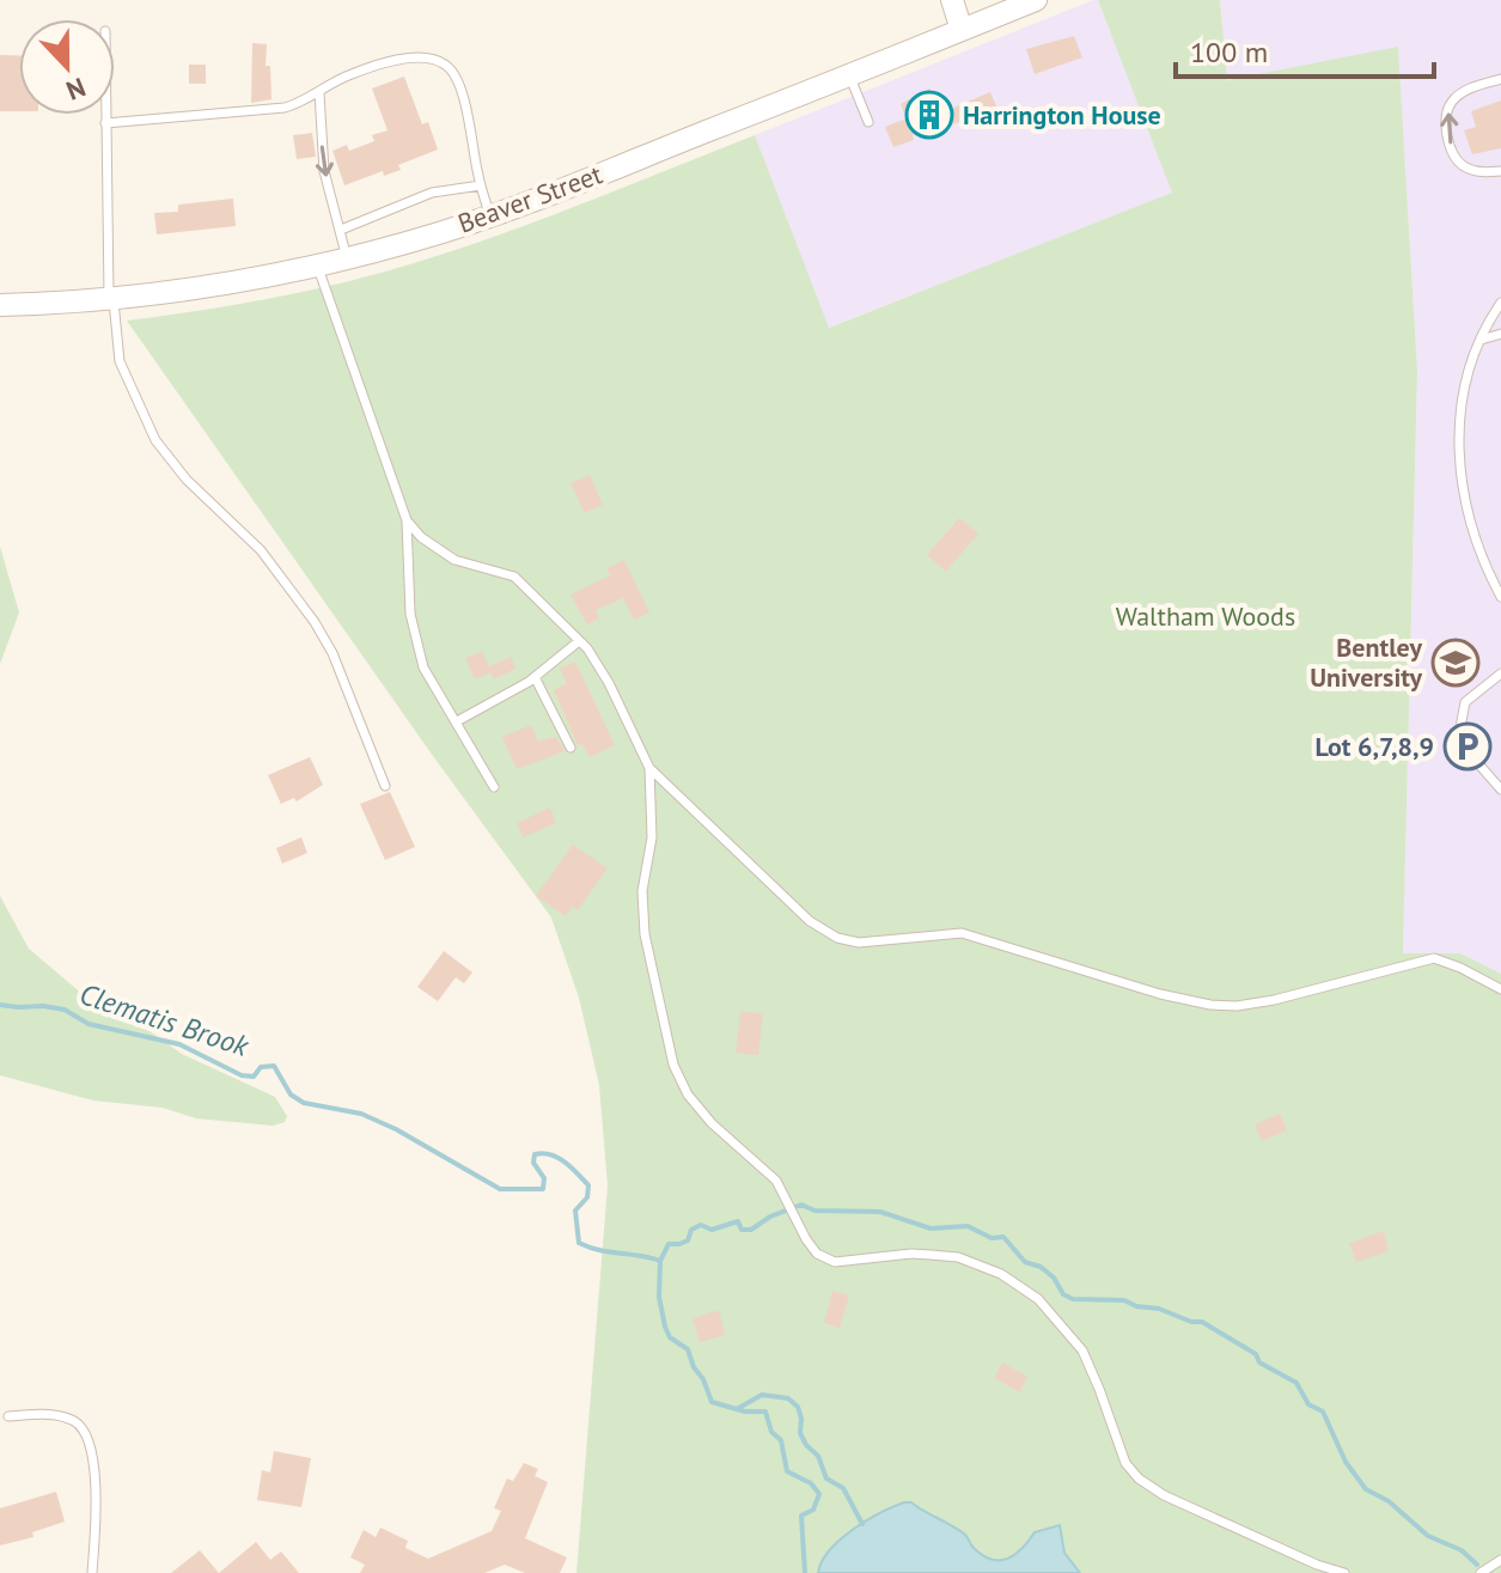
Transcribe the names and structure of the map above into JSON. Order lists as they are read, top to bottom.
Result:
{
  "streets": {
    "main road": ["Beaver Street"]
  },
  "water": ["Clematis Brook"],
  "parks": ["Waltham Woods"],
  "places": {
    "building": ["Harrington House"],
    "school or university": ["Bentley University"],
    "parking": ["Lot 6,7,8,9"]
  },
  "scale_bar": "100 m",
  "north": "bottom"
}
